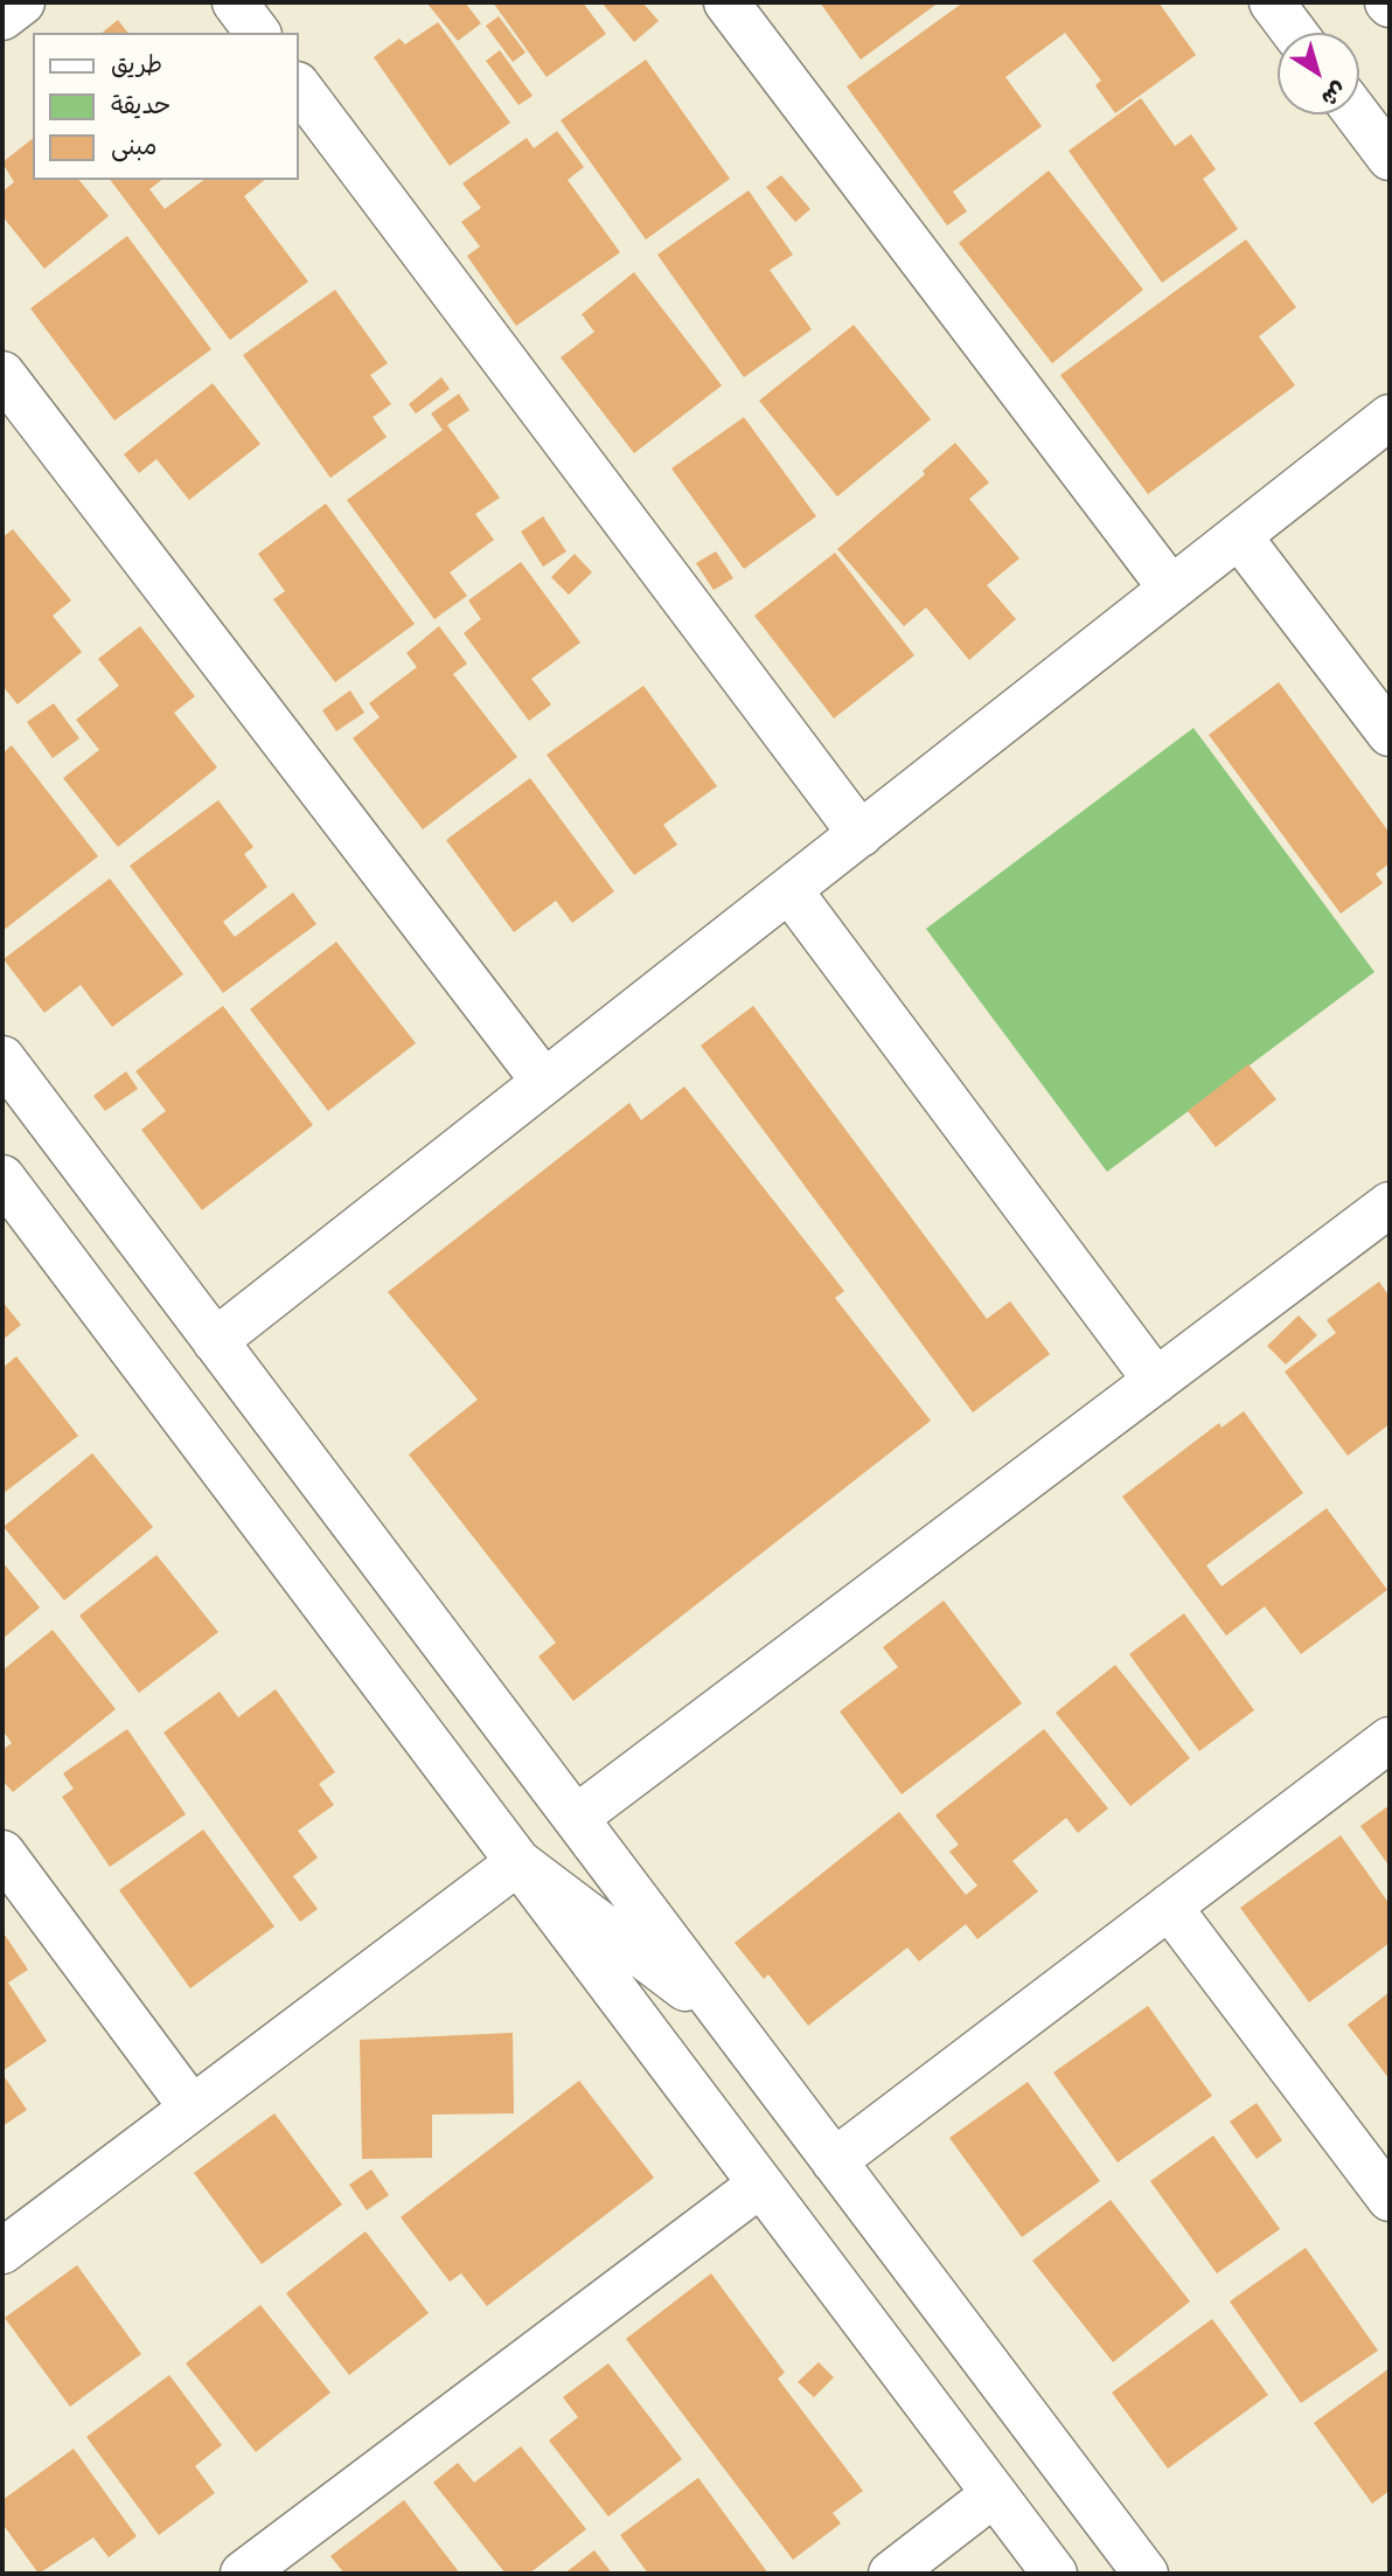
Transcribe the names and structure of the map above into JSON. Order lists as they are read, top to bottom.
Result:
{
  "legend": ["طريق", "حديقة", "مبنى"],
  "north": "bottom right"
}
